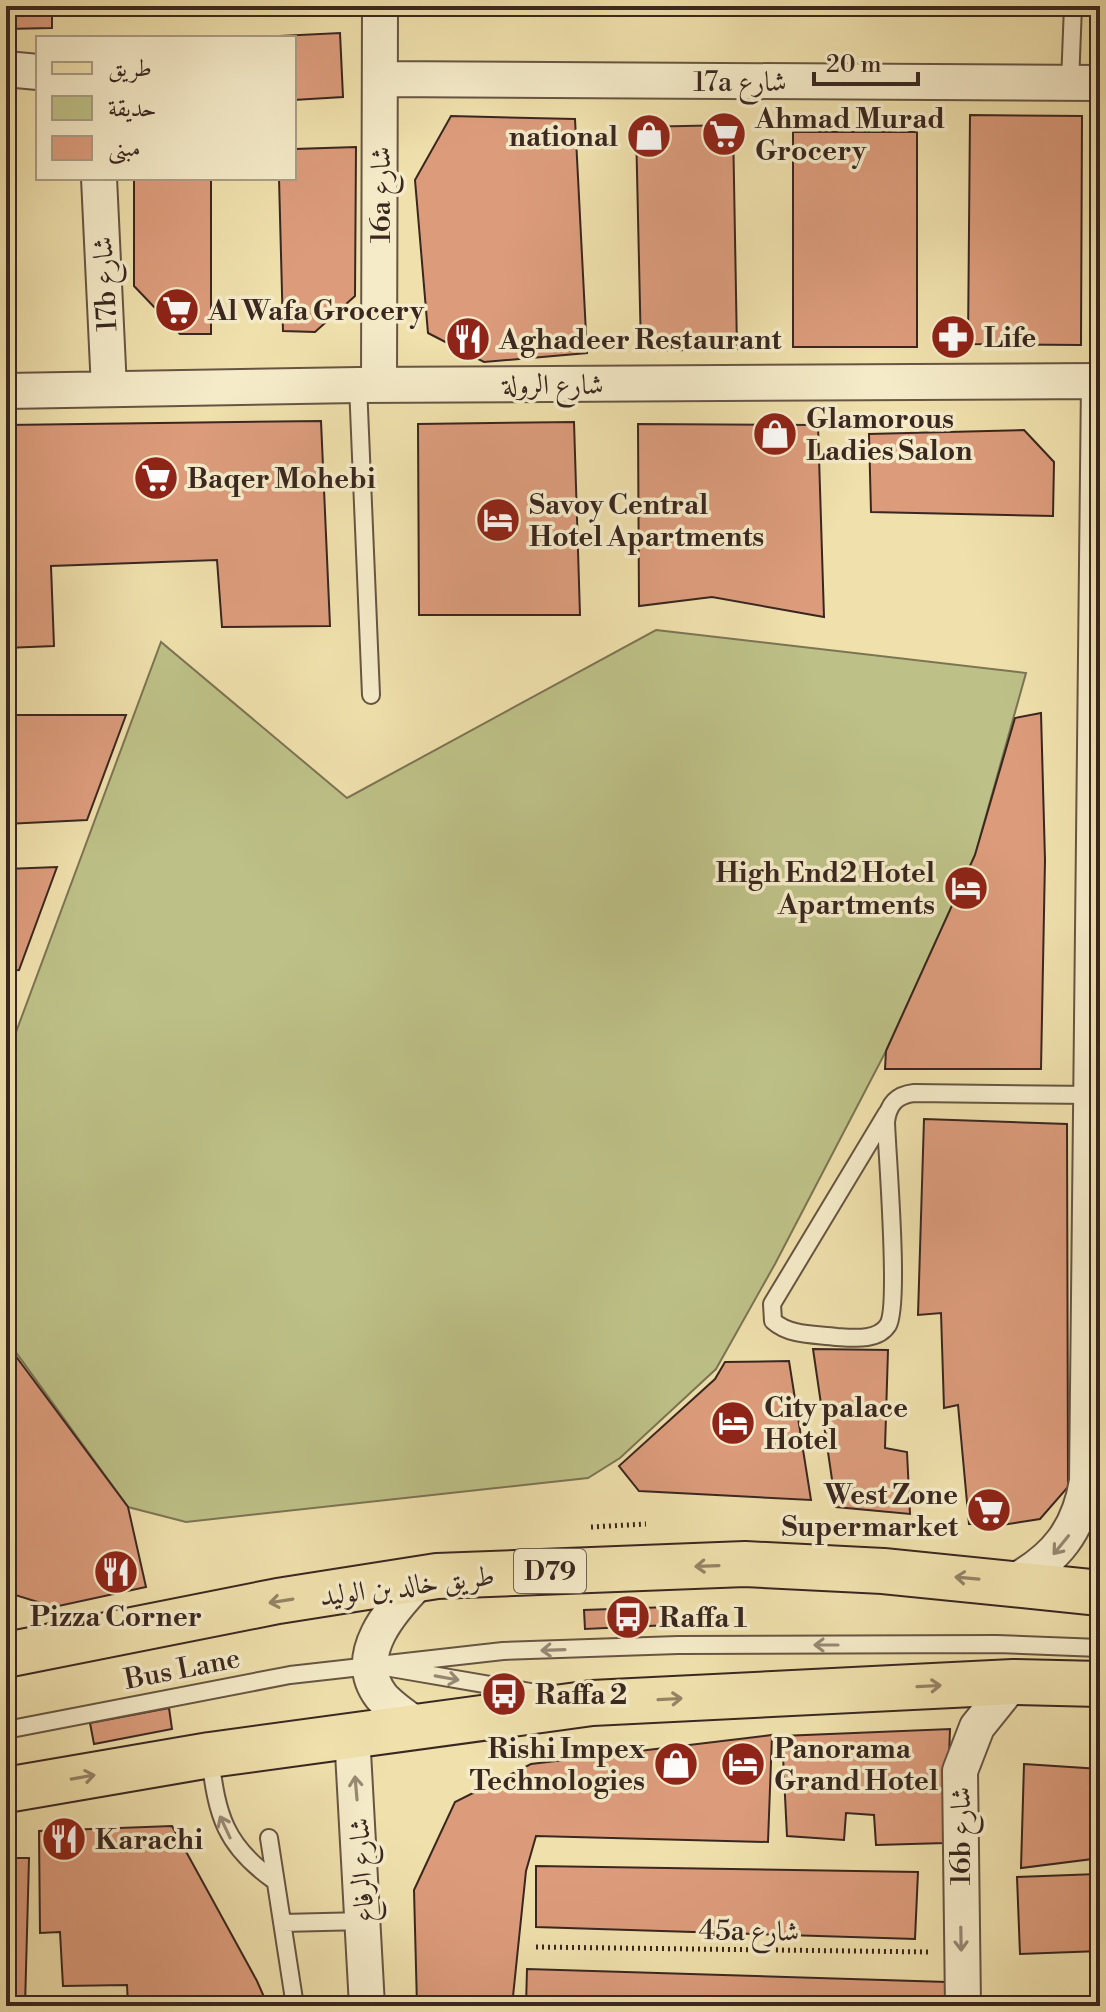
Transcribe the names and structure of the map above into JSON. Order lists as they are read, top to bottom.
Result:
{
  "streets": {
    "main road": ["D79", "طريق خالد بن الوليد"],
    "street": [
      "17a شارع",
      "16a شارع",
      "17b شارع",
      "شارع الرولة",
      "16b شارع",
      "شارع الرفاع"
    ],
    "lane": ["Bus Lane"],
    "path": ["45a شارع"]
  },
  "crossings": [
    ["17a شارع", "16a شارع"],
    ["16a شارع", "شارع الرولة"],
    ["17b شارع", "شارع الرولة"],
    ["16b شارع", "45a شارع"]
  ],
  "one_way": ["16b شارع", "شارع الرفاع"],
  "places": {
    "supermarket": [
      "Ahmad Murad Grocery",
      "Al Wafa Grocery",
      "Baqer Mohebi",
      "West Zone Supermarket"
    ],
    "shop": ["national", "Glamorous Ladies Salon", "Rishi Impex Technologies"],
    "pharmacy": ["Life"],
    "restaurant": ["Aghadeer Restaurant", "Pizza Corner", "Karachi"],
    "hotel": [
      "Savoy Central Hotel Apartments",
      "High End2 Hotel Apartments",
      "City palace Hotel",
      "Panorama Grand Hotel"
    ],
    "bus stop": ["Raffa 1", "Raffa 2"]
  },
  "legend": ["طريق", "حديقة", "مبنى"],
  "scale_bar": "20 m"
}
